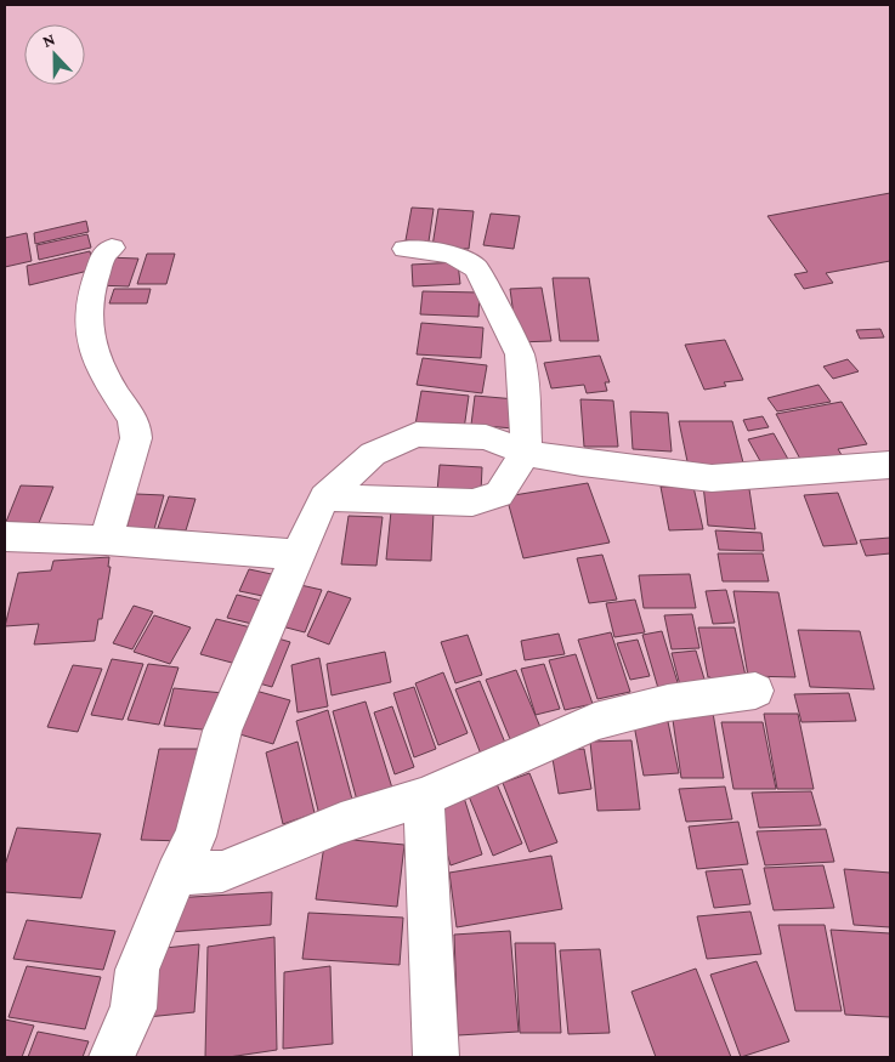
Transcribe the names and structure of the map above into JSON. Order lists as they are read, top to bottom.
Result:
{
  "north": "top"
}
